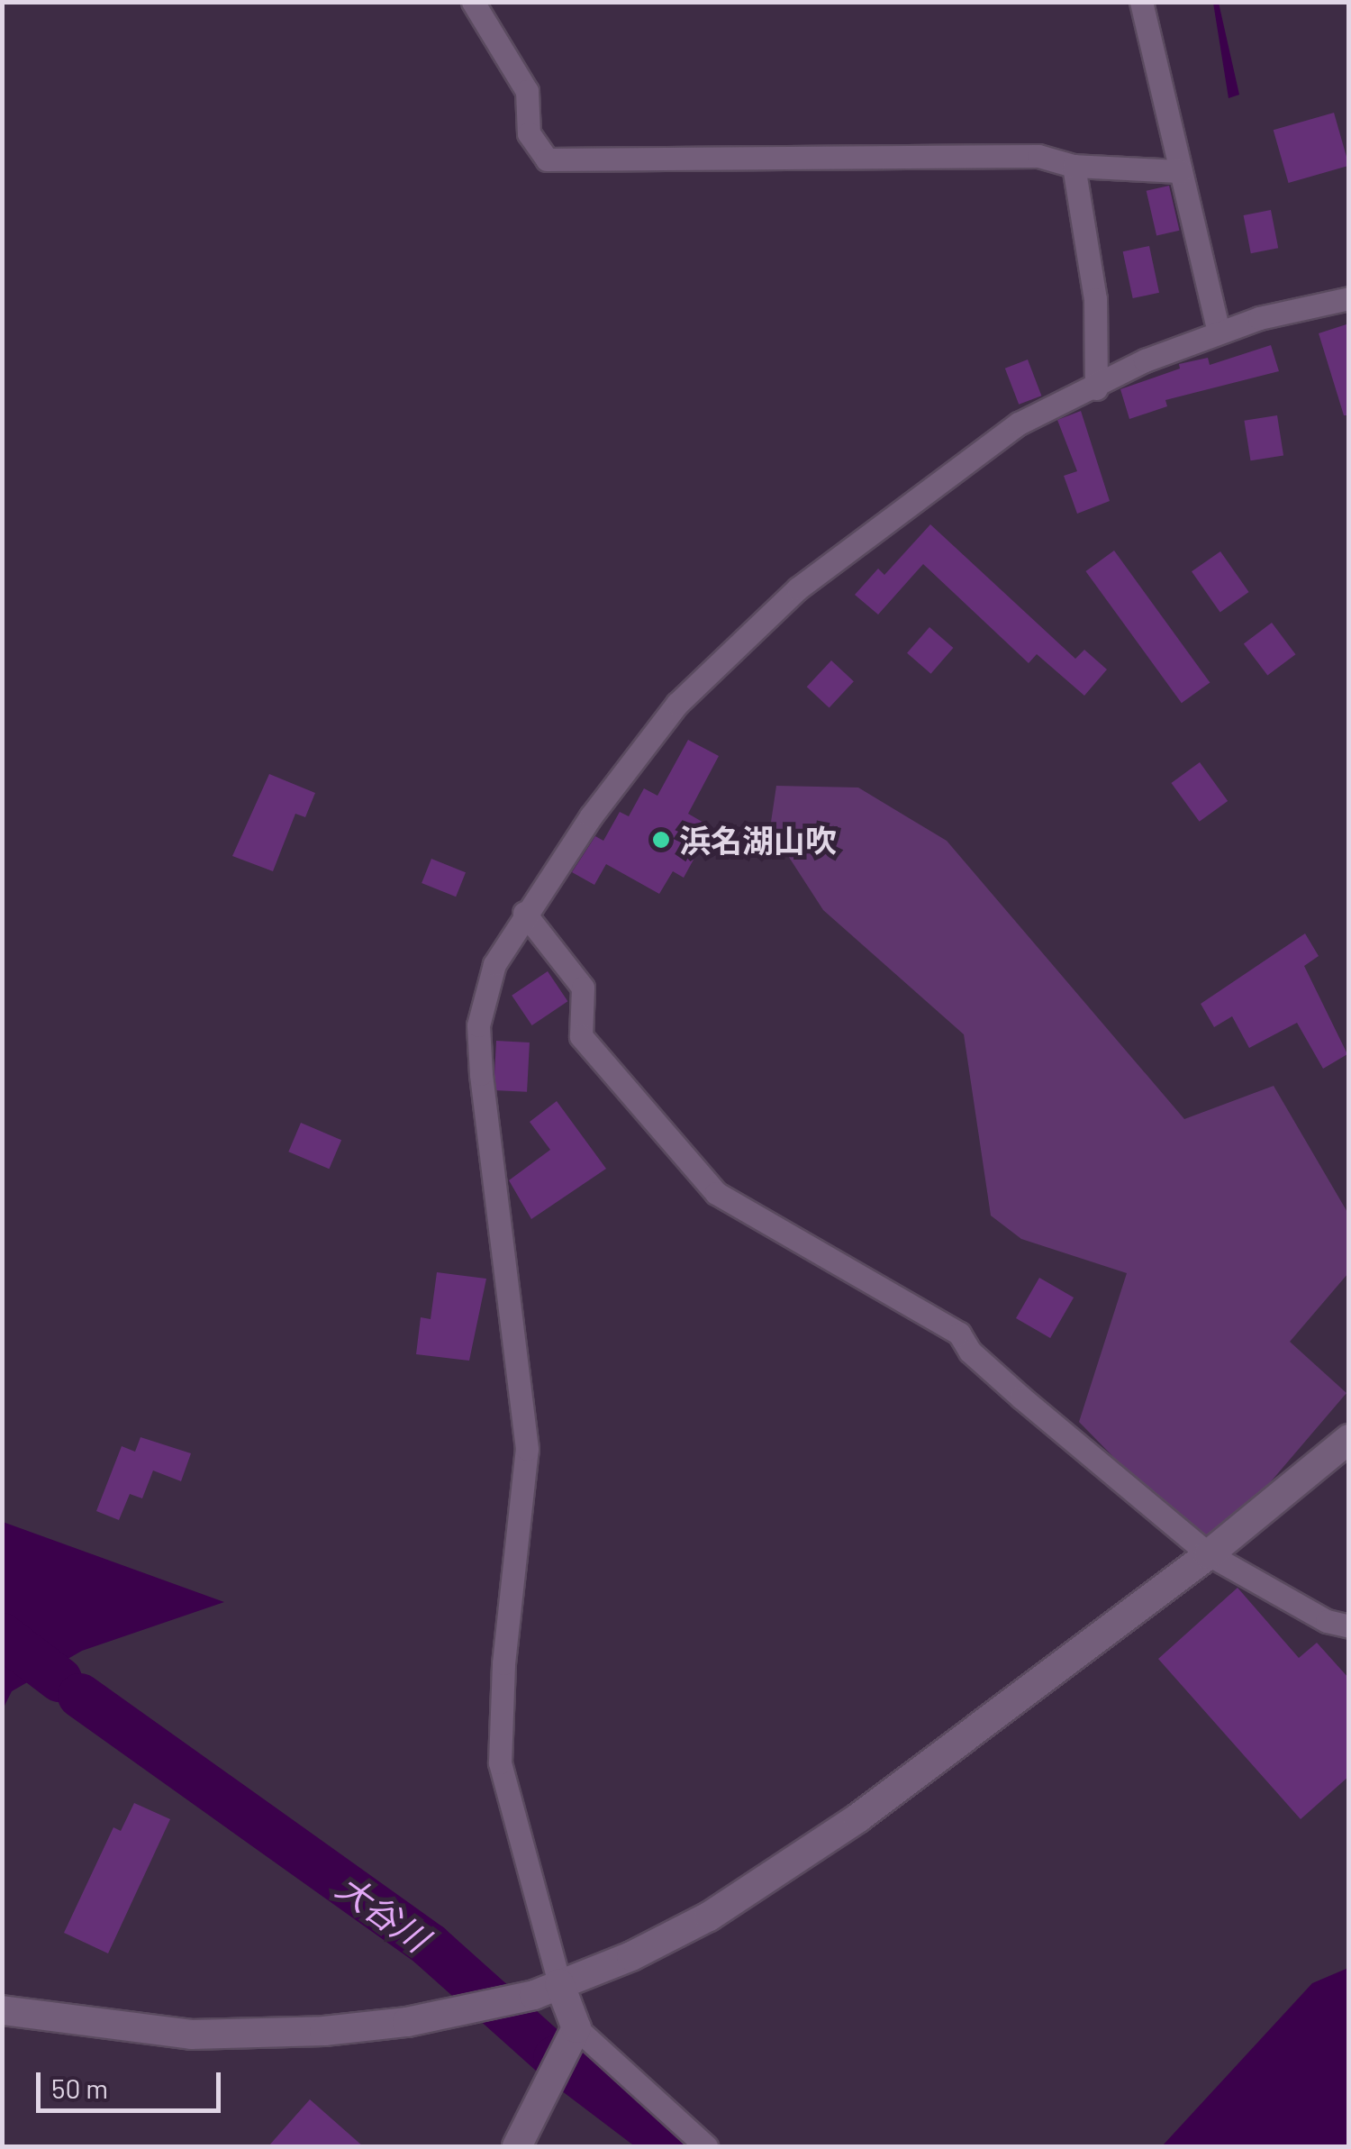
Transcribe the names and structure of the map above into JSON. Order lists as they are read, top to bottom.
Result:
{
  "water": ["大谷川"],
  "places": ["浜名湖山吹"],
  "scale_bar": "50 m"
}
